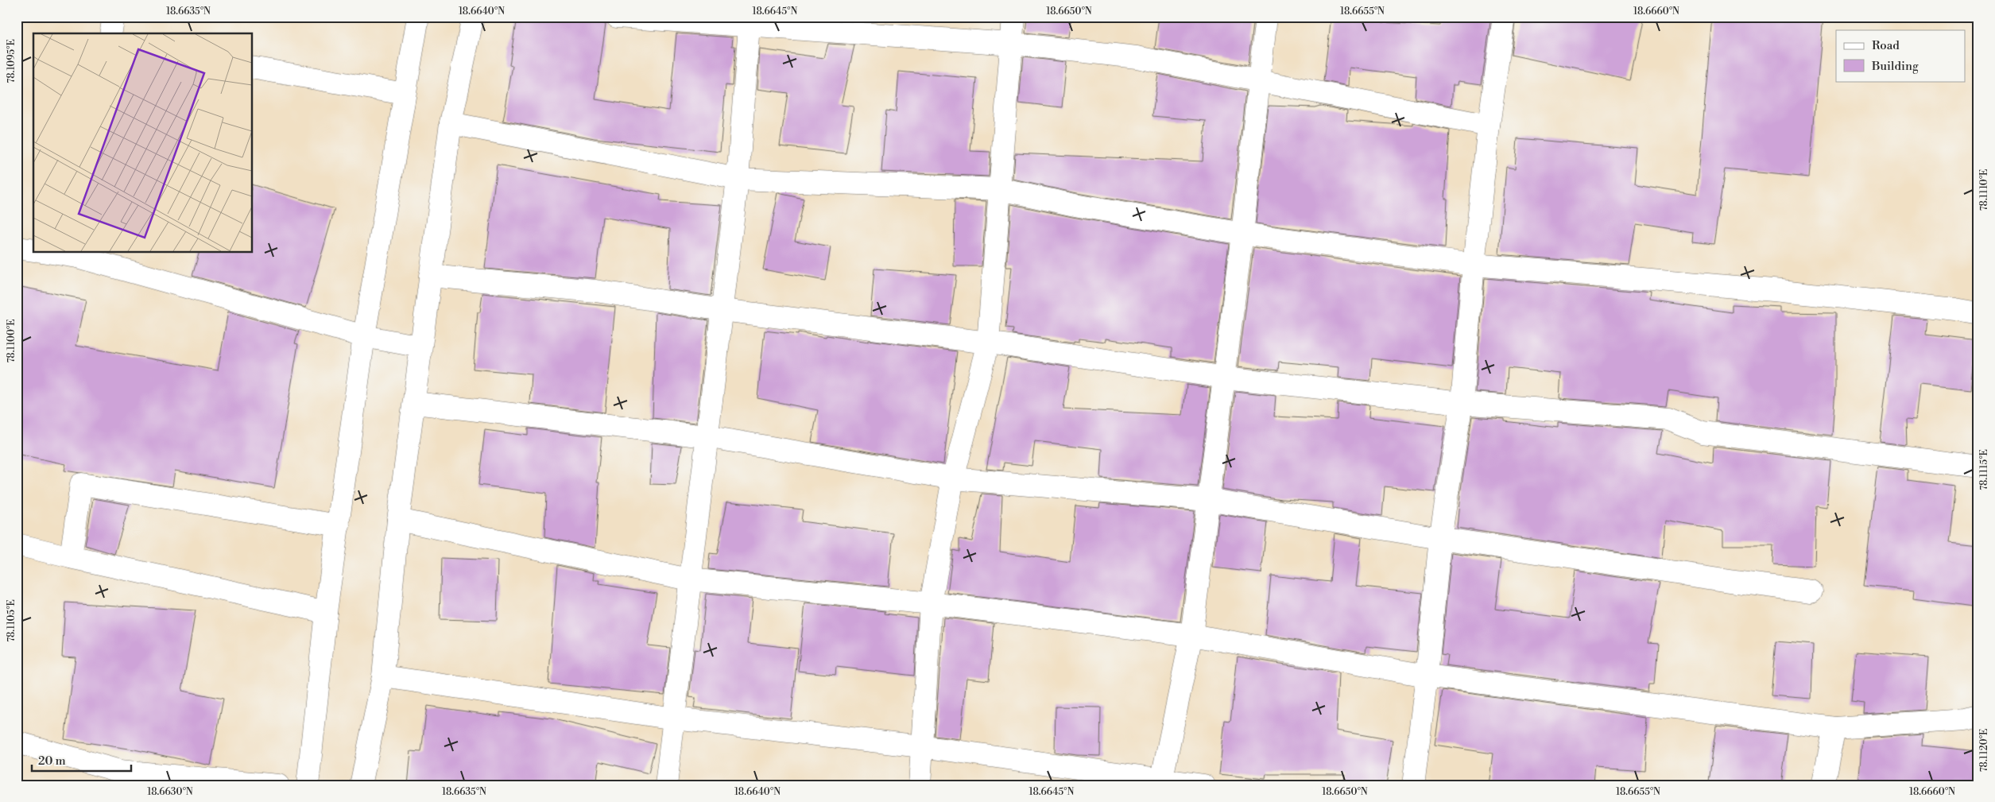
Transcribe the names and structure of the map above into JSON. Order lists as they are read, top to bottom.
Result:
{
  "legend": ["Road", "Building"],
  "scale_bar": "20 m",
  "coordinates": [
    "18.6635°N",
    "18.6640°N",
    "18.6645°N",
    "18.6650°N",
    "18.6655°N",
    "18.6660°N",
    "78.1095°E",
    "78.1110°E",
    "78.1100°E",
    "78.1115°E",
    "78.1105°E",
    "78.1120°E",
    "18.6630°N"
  ]
}
